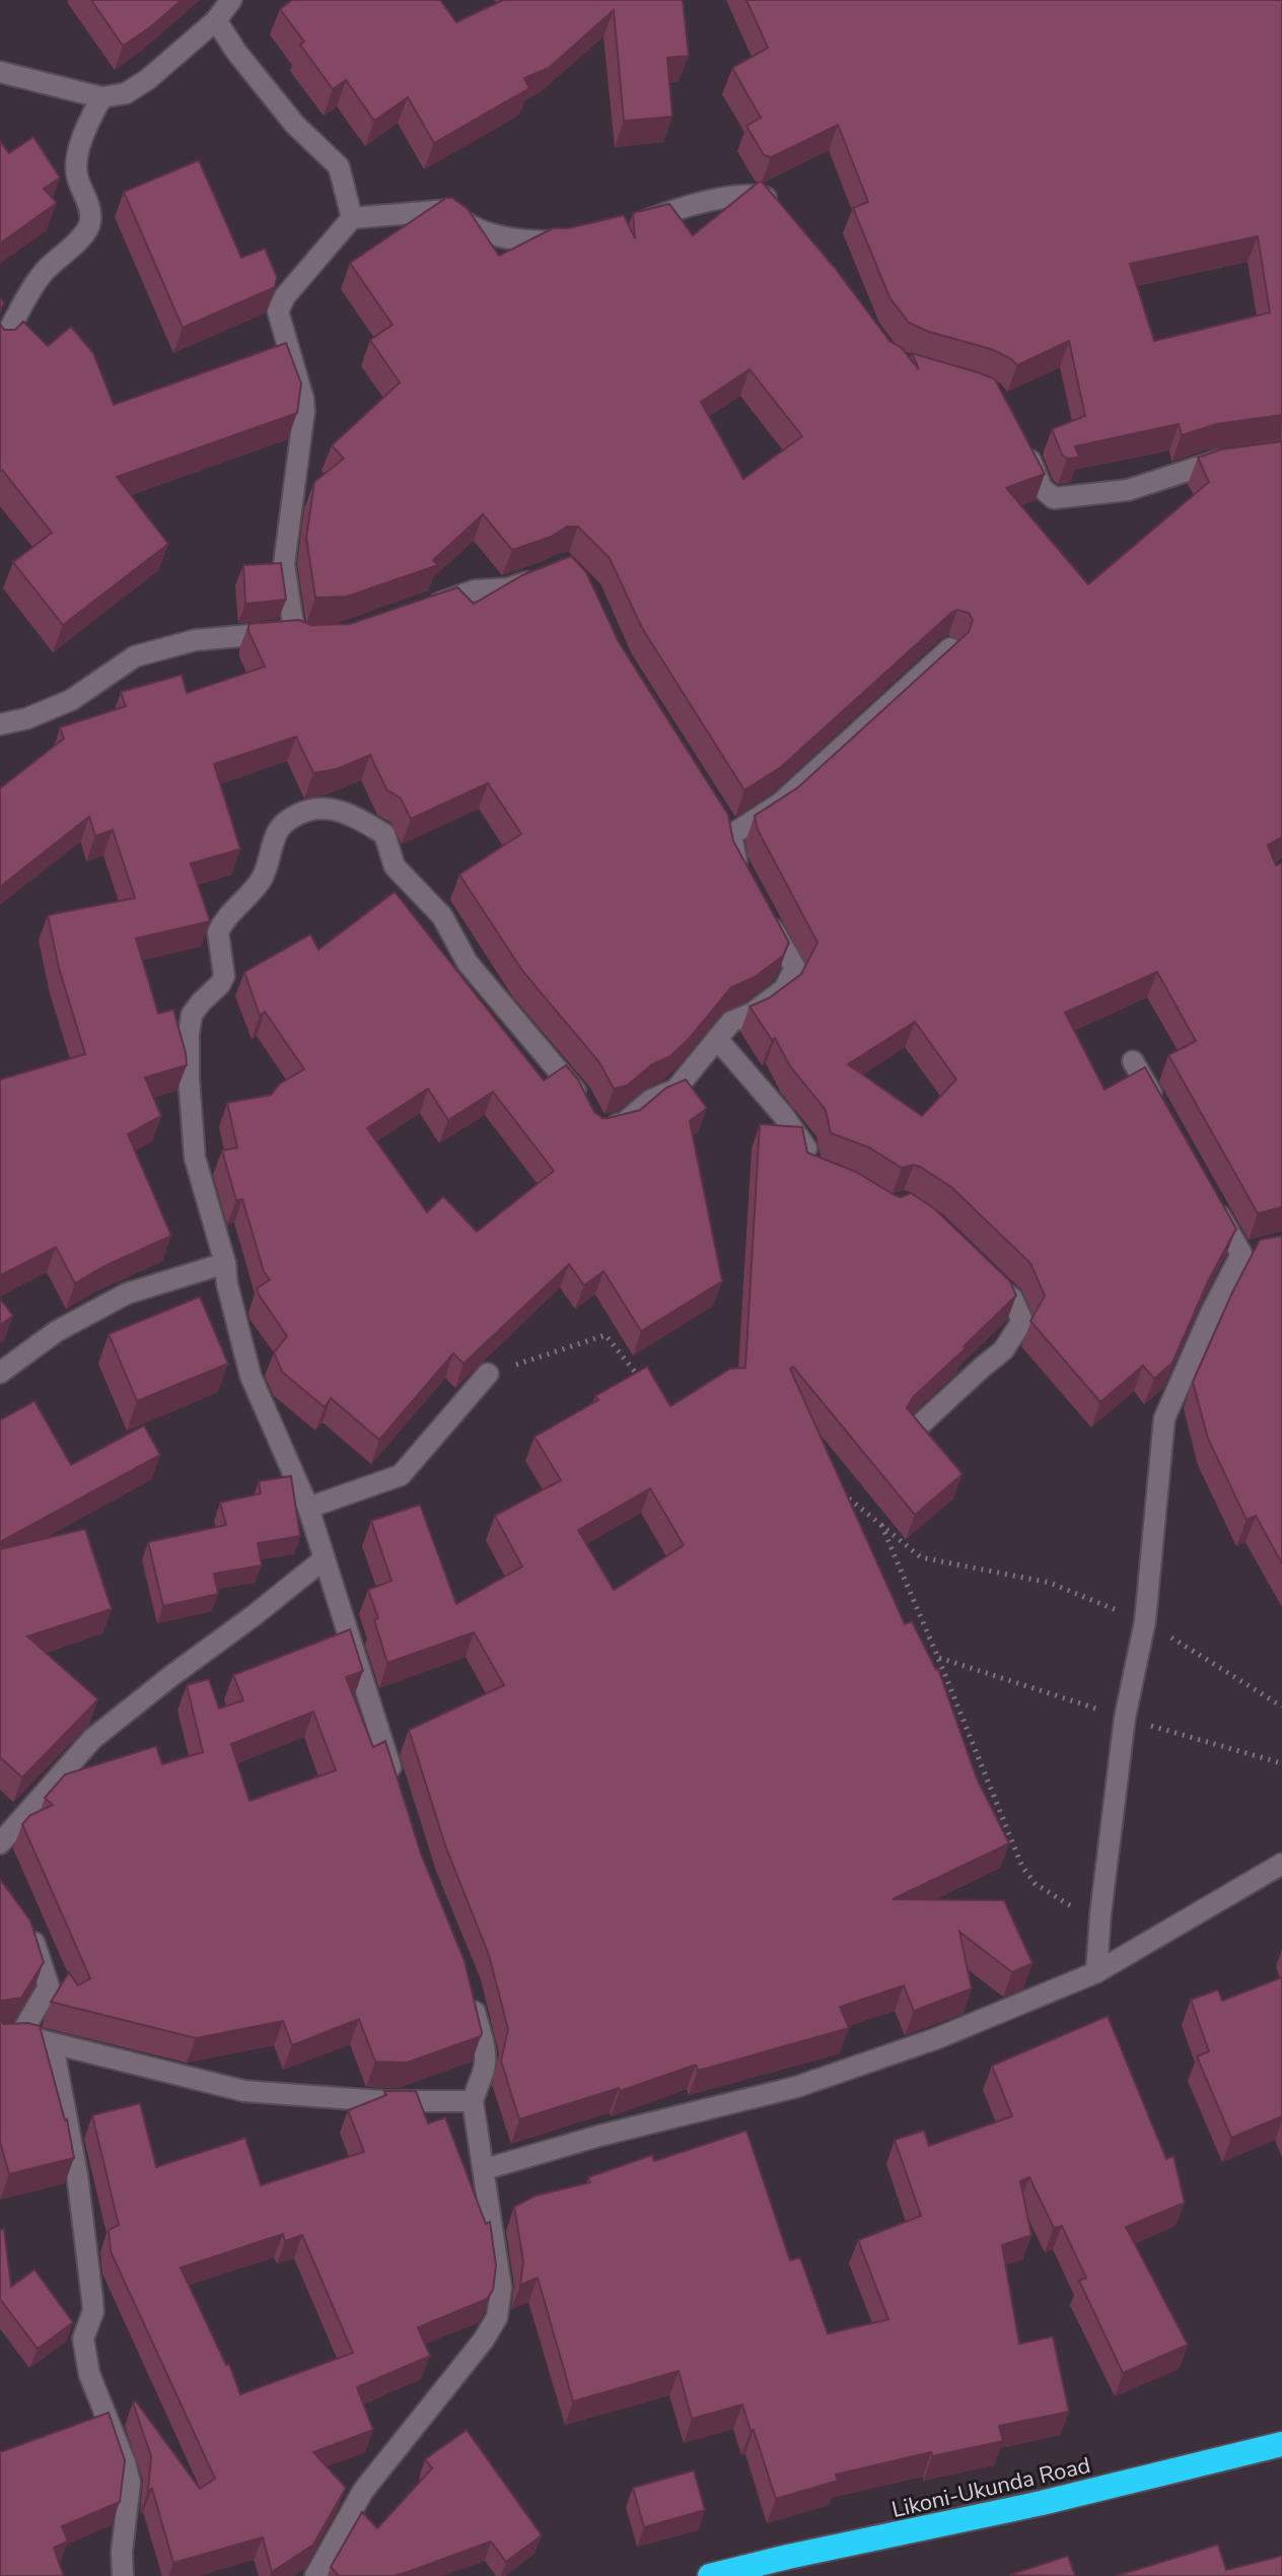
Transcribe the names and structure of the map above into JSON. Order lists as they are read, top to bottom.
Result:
{
  "streets": {
    "highway": ["Likoni-Ukunda Road"]
  }
}
